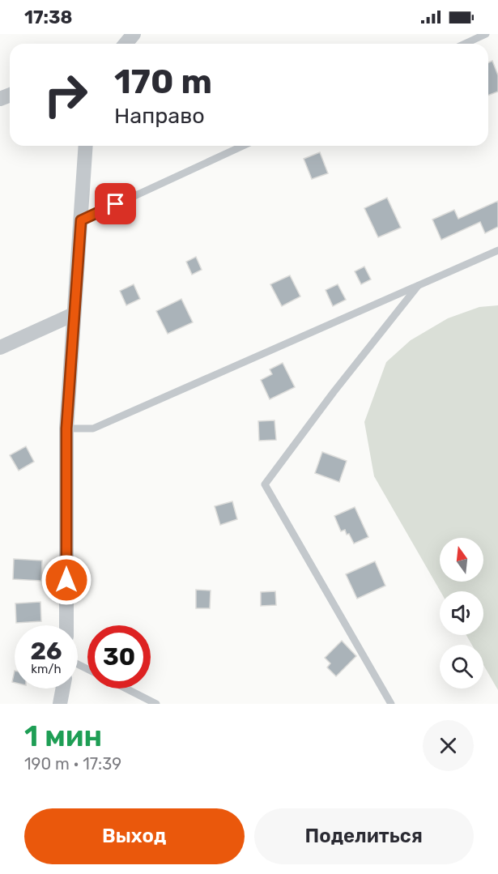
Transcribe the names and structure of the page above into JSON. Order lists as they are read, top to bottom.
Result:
{
  "north": "top",
  "page": {
    "status": "17:38",
    "turn": ["170 m", "Направо"],
    "speed": "26 km/h",
    "limit": "30",
    "heading": ["1 мин", "190 m · 17:39"],
    "buttons": ["Выход", "Поделиться"]
  }
}
